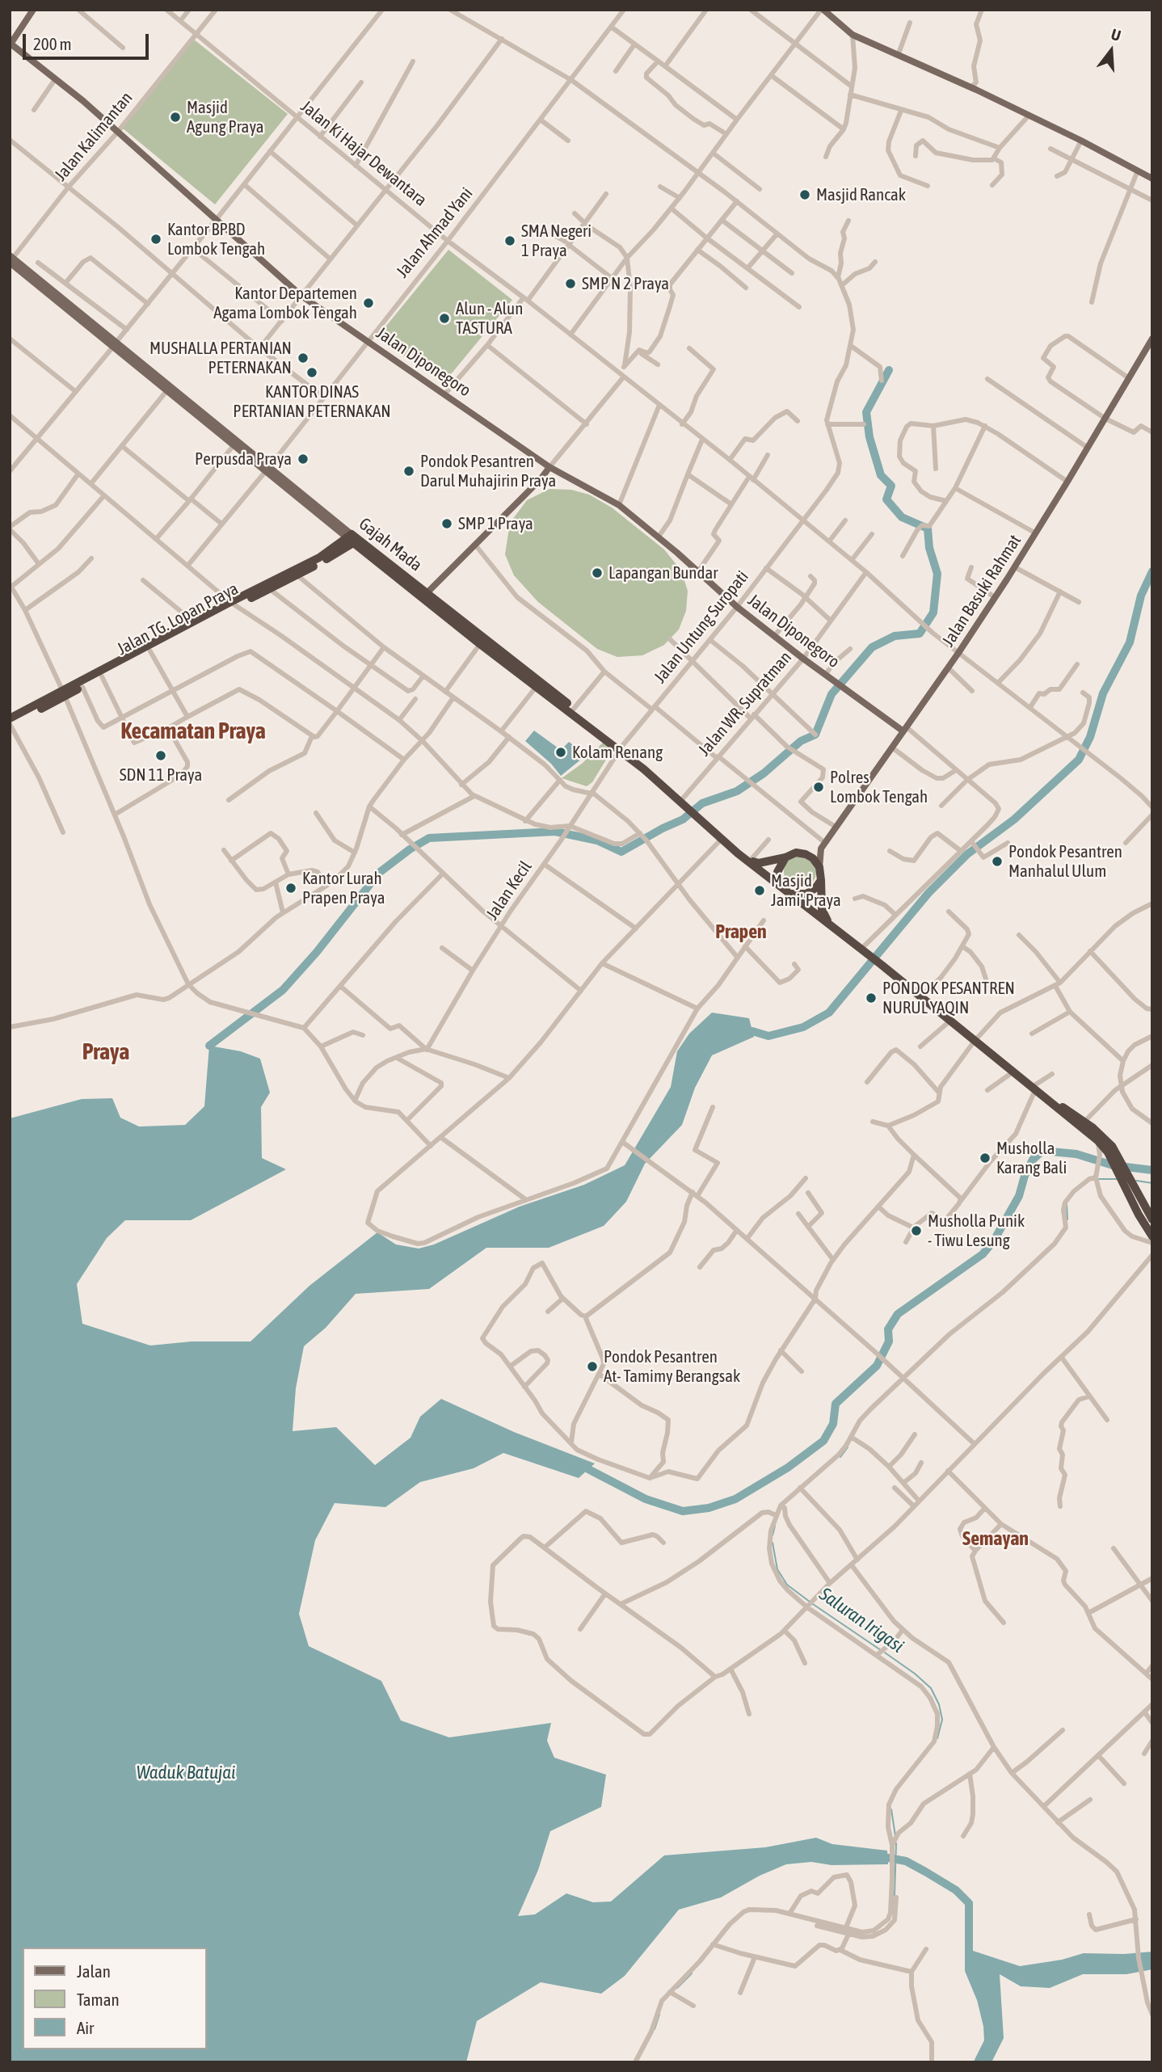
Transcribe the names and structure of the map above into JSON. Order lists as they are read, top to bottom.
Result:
{
  "streets": {
    "highway": ["Gajah Mada", "Jalan TG. Lopan Praya"],
    "main road": ["Jalan Diponegoro", "Jalan Basuki Rahmat"],
    "street": [
      "Jalan Kalimantan",
      "Jalan Ki Hajar Dewantara",
      "Jalan Ahmad Yani",
      "Jalan Untung Suropati",
      "Jalan WR. Supratman",
      "Jalan Kecil"
    ]
  },
  "crossings": [
    ["Jalan Kalimantan", "Jalan Ki Hajar Dewantara"],
    ["Jalan Kalimantan", "Jalan Diponegoro"],
    ["Jalan Kalimantan", "Gajah Mada"],
    ["Jalan Ki Hajar Dewantara", "Jalan Ahmad Yani"],
    ["Jalan Ki Hajar Dewantara", "Jalan Basuki Rahmat"],
    ["Jalan Ki Hajar Dewantara", "Jalan Untung Suropati"],
    ["Jalan Ki Hajar Dewantara", "Jalan WR. Supratman"],
    ["Jalan Ahmad Yani", "Jalan Diponegoro"],
    ["Jalan Ahmad Yani", "Gajah Mada"],
    ["Jalan Diponegoro", "Jalan Basuki Rahmat"],
    ["Jalan Diponegoro", "Jalan Untung Suropati"],
    ["Jalan Diponegoro", "Jalan WR. Supratman"],
    ["Gajah Mada", "Jalan TG. Lopan Praya"],
    ["Gajah Mada", "Jalan Untung Suropati"],
    ["Gajah Mada", "Jalan WR. Supratman"],
    ["Gajah Mada", "Jalan Kecil"],
    ["Jalan Untung Suropati", "Jalan Kecil"]
  ],
  "districts": [
    "Kecamatan Praya",
    "Prapen",
    "Praya",
    "Semayan"
  ],
  "water": ["Saluran Irigasi", "Waduk Batujai"],
  "places": [
    "Masjid Agung Praya",
    "Masjid Rancak",
    "Kantor BPBD Lombok Tengah",
    "SMA Negeri 1 Praya",
    "SMP N 2 Praya",
    "Kantor Departemen Agama Lombok Tengah",
    "Alun - Alun TASTURA",
    "MUSHALLA PERTANIAN PETERNAKAN",
    "KANTOR DINAS PERTANIAN PETERNAKAN",
    "Perpusda Praya",
    "Pondok Pesantren Darul Muhajirin Praya",
    "SMP 1 Praya",
    "Lapangan Bundar",
    "Kolam Renang",
    "SDN 11 Praya",
    "Polres Lombok Tengah",
    "Pondok Pesantren Manhalul Ulum",
    "Kantor Lurah Prapen Praya",
    "Masjid Jami' Praya",
    "PONDOK PESANTREN NURUL YAQIN",
    "Musholla Karang Bali",
    "Musholla Punik - Tiwu Lesung",
    "Pondok Pesantren At- Tamimy Berangsak"
  ],
  "legend": ["Jalan", "Taman", "Air"],
  "scale_bar": "200 m",
  "north": "top"
}
